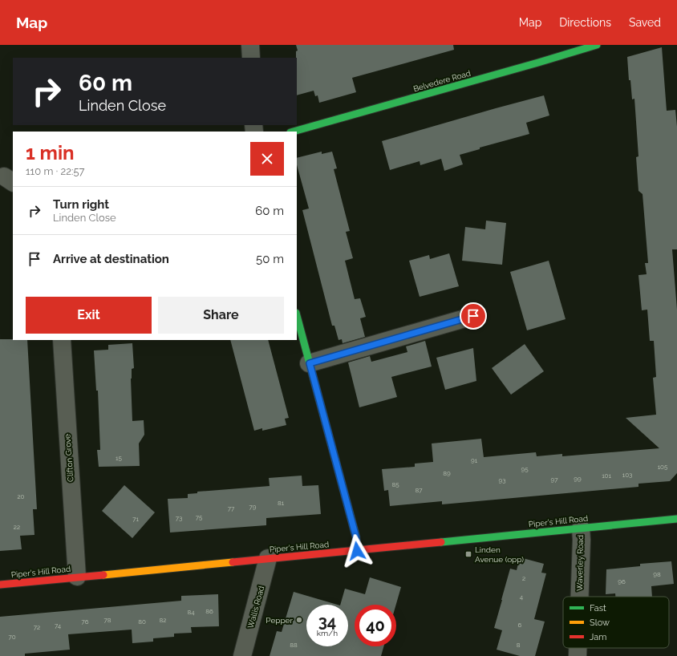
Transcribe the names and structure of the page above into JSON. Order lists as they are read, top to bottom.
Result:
{
  "streets": {
    "street": [
      "Belvedere Road",
      "Clifton Grove",
      "Piper's Hill Road",
      "Waverley Road",
      "Wallis Road"
    ]
  },
  "crossings": [
    ["Clifton Grove", "Piper's Hill Road"],
    ["Piper's Hill Road", "Waverley Road"],
    ["Piper's Hill Road", "Wallis Road"]
  ],
  "places": {
    "transit": ["Linden Avenue (opp)"],
    "other": ["Pepper"]
  },
  "house_numbers": [
    "15",
    "91",
    "105",
    "95",
    "89",
    "103",
    "101",
    "99",
    "97",
    "93",
    "85",
    "87",
    "20",
    "81",
    "79",
    "77",
    "75",
    "73",
    "71",
    "22",
    "98",
    "2",
    "96",
    "4",
    "86",
    "84",
    "78",
    "82",
    "76",
    "80",
    "6",
    "74",
    "72",
    "70",
    "88",
    "8"
  ],
  "legend": ["Fast", "Slow", "Jam"],
  "page": {
    "header": "Map",
    "nav": ["Map", "Directions", "Saved"],
    "turn": ["60 m", "Linden Close"],
    "heading": ["1 min", "110 m · 22:57"],
    "list": [
      {
        "name": "Turn right",
        "note": "Linden Close",
        "value": "60 m"
      },
      {
        "name": "Arrive at destination",
        "value": "50 m"
      }
    ],
    "buttons": ["Exit", "Share"],
    "speed": "34 km/h",
    "limit": "40"
  }
}
